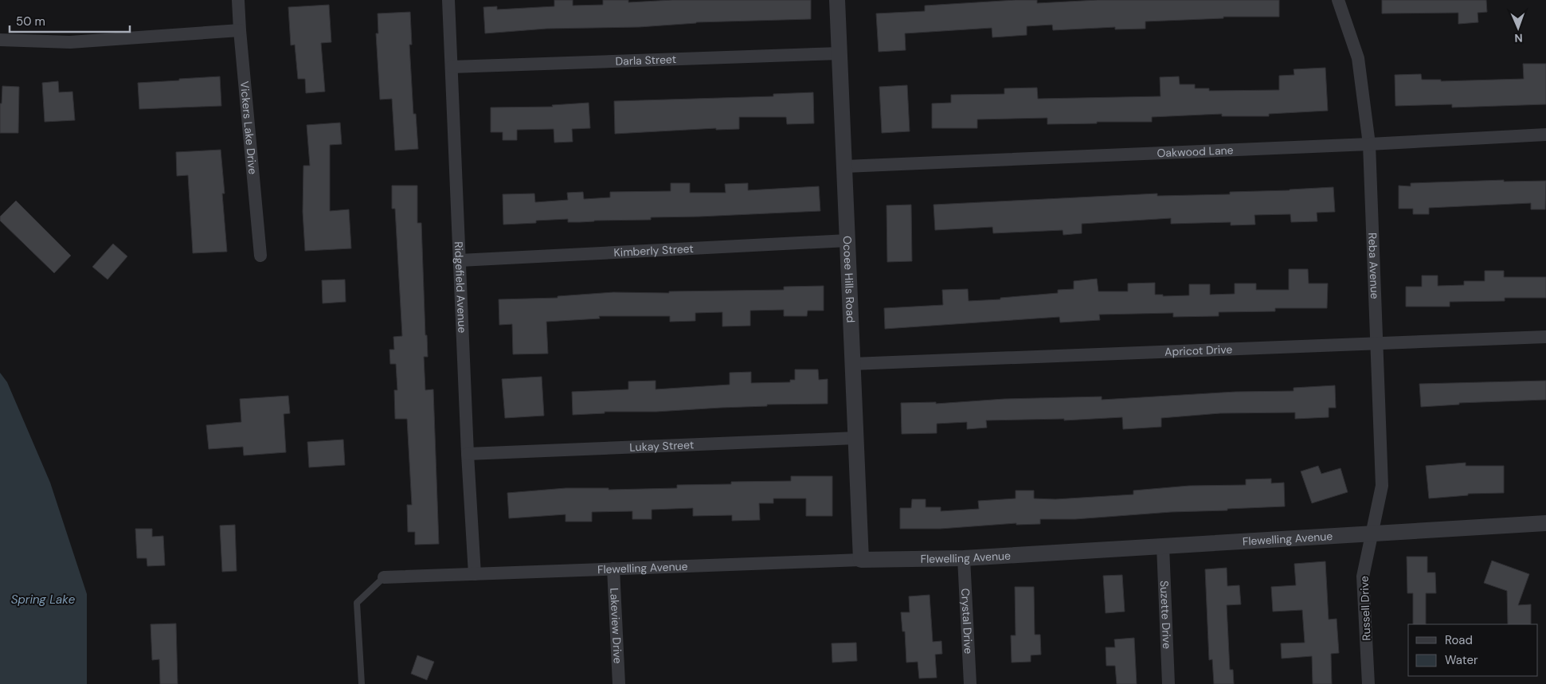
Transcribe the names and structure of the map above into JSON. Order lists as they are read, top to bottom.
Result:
{
  "streets": {
    "street": [
      "Darla Street",
      "Vickers Lake Drive",
      "Oakwood Lane",
      "Kimberly Street",
      "Reba Avenue",
      "Ocoee Hills Road",
      "Ridgefield Avenue",
      "Apricot Drive",
      "Lukay Street",
      "Flewelling Avenue",
      "Russell Drive",
      "Suzette Drive",
      "Crystal Drive",
      "Lakeview Drive"
    ]
  },
  "crossings": [
    ["Darla Street", "Ocoee Hills Road"],
    ["Darla Street", "Ridgefield Avenue"],
    ["Oakwood Lane", "Reba Avenue"],
    ["Oakwood Lane", "Ocoee Hills Road"],
    ["Kimberly Street", "Ocoee Hills Road"],
    ["Kimberly Street", "Ridgefield Avenue"],
    ["Reba Avenue", "Apricot Drive"],
    ["Reba Avenue", "Flewelling Avenue"],
    ["Reba Avenue", "Russell Drive"],
    ["Ocoee Hills Road", "Apricot Drive"],
    ["Ocoee Hills Road", "Lukay Street"],
    ["Ocoee Hills Road", "Flewelling Avenue"],
    ["Ridgefield Avenue", "Lukay Street"],
    ["Ridgefield Avenue", "Flewelling Avenue"],
    ["Flewelling Avenue", "Russell Drive"],
    ["Flewelling Avenue", "Suzette Drive"],
    ["Flewelling Avenue", "Crystal Drive"],
    ["Flewelling Avenue", "Lakeview Drive"]
  ],
  "water": ["Spring Lake"],
  "legend": ["Road", "Water"],
  "scale_bar": "50 m",
  "north": "bottom"
}
